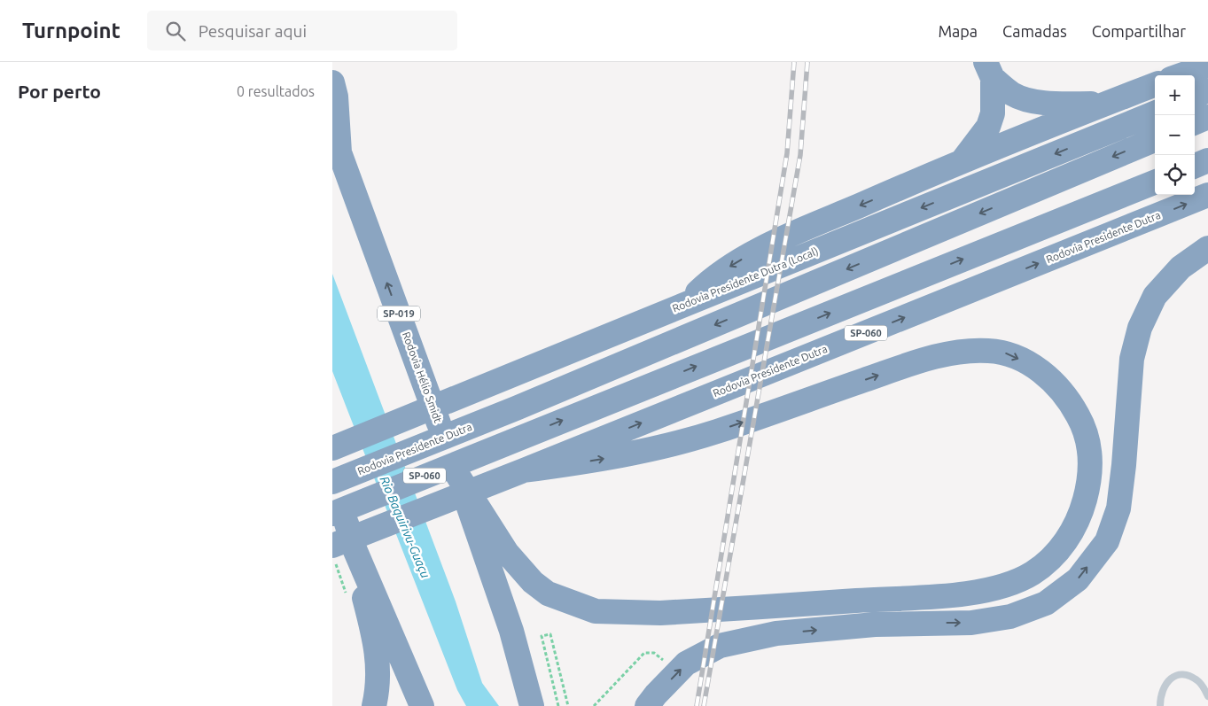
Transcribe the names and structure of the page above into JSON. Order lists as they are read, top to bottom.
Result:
{
  "streets": {
    "highway": [
      "Rodovia Presidente Dutra",
      "Rodovia Presidente Dutra (Local)",
      "SP-019",
      "SP-060",
      "Rodovia Hélio Smidt"
    ]
  },
  "one_way": ["Rodovia Hélio Smidt"],
  "water": ["Rio Baquirivu-Guaçu"],
  "page": {
    "header": "Turnpoint",
    "search": "Pesquisar aqui",
    "nav": ["Mapa", "Camadas", "Compartilhar"],
    "heading": ["Por perto", "0 resultados"],
    "map_buttons": ["+", "−"]
  }
}
